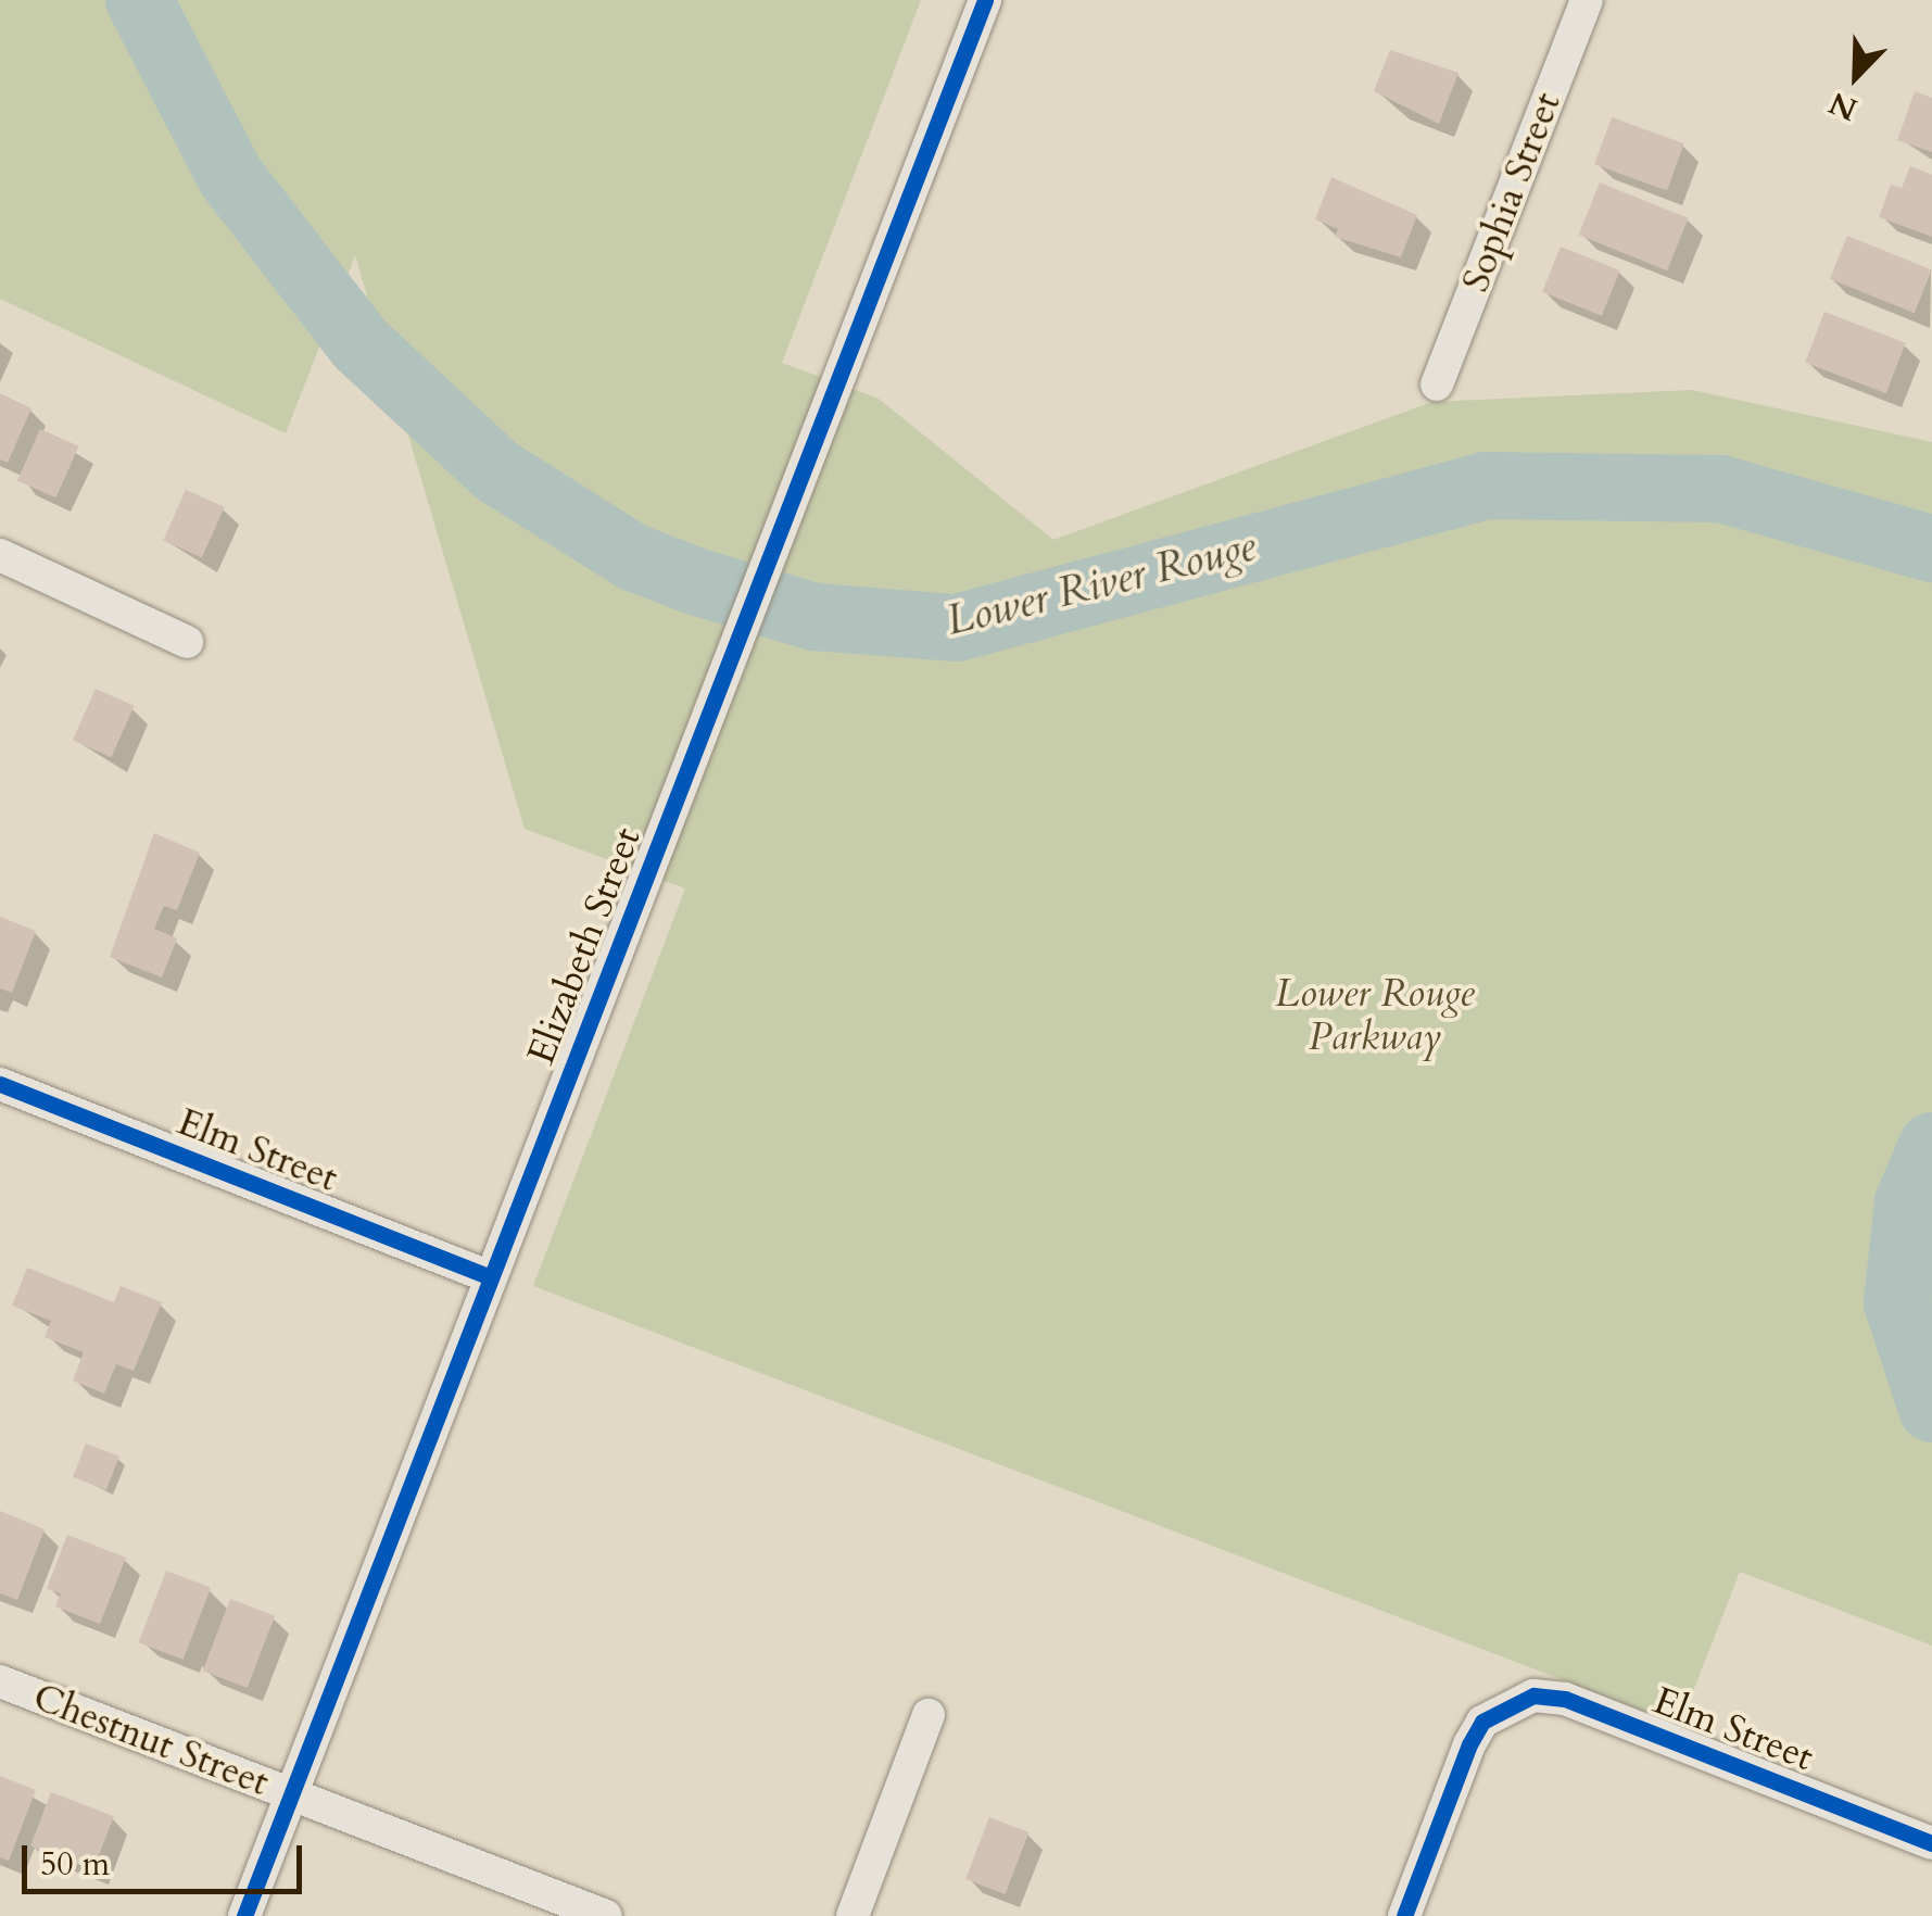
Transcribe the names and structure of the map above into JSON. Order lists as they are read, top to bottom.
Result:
{
  "streets": {
    "street": [
      "Sophia Street",
      "Elizabeth Street",
      "Elm Street",
      "Chestnut Street"
    ]
  },
  "crossings": [
    ["Elizabeth Street", "Elm Street"],
    ["Elizabeth Street", "Chestnut Street"]
  ],
  "water": ["Lower River Rouge"],
  "parks": ["Lower Rouge Parkway"],
  "scale_bar": "50 m",
  "north": "bottom left"
}
